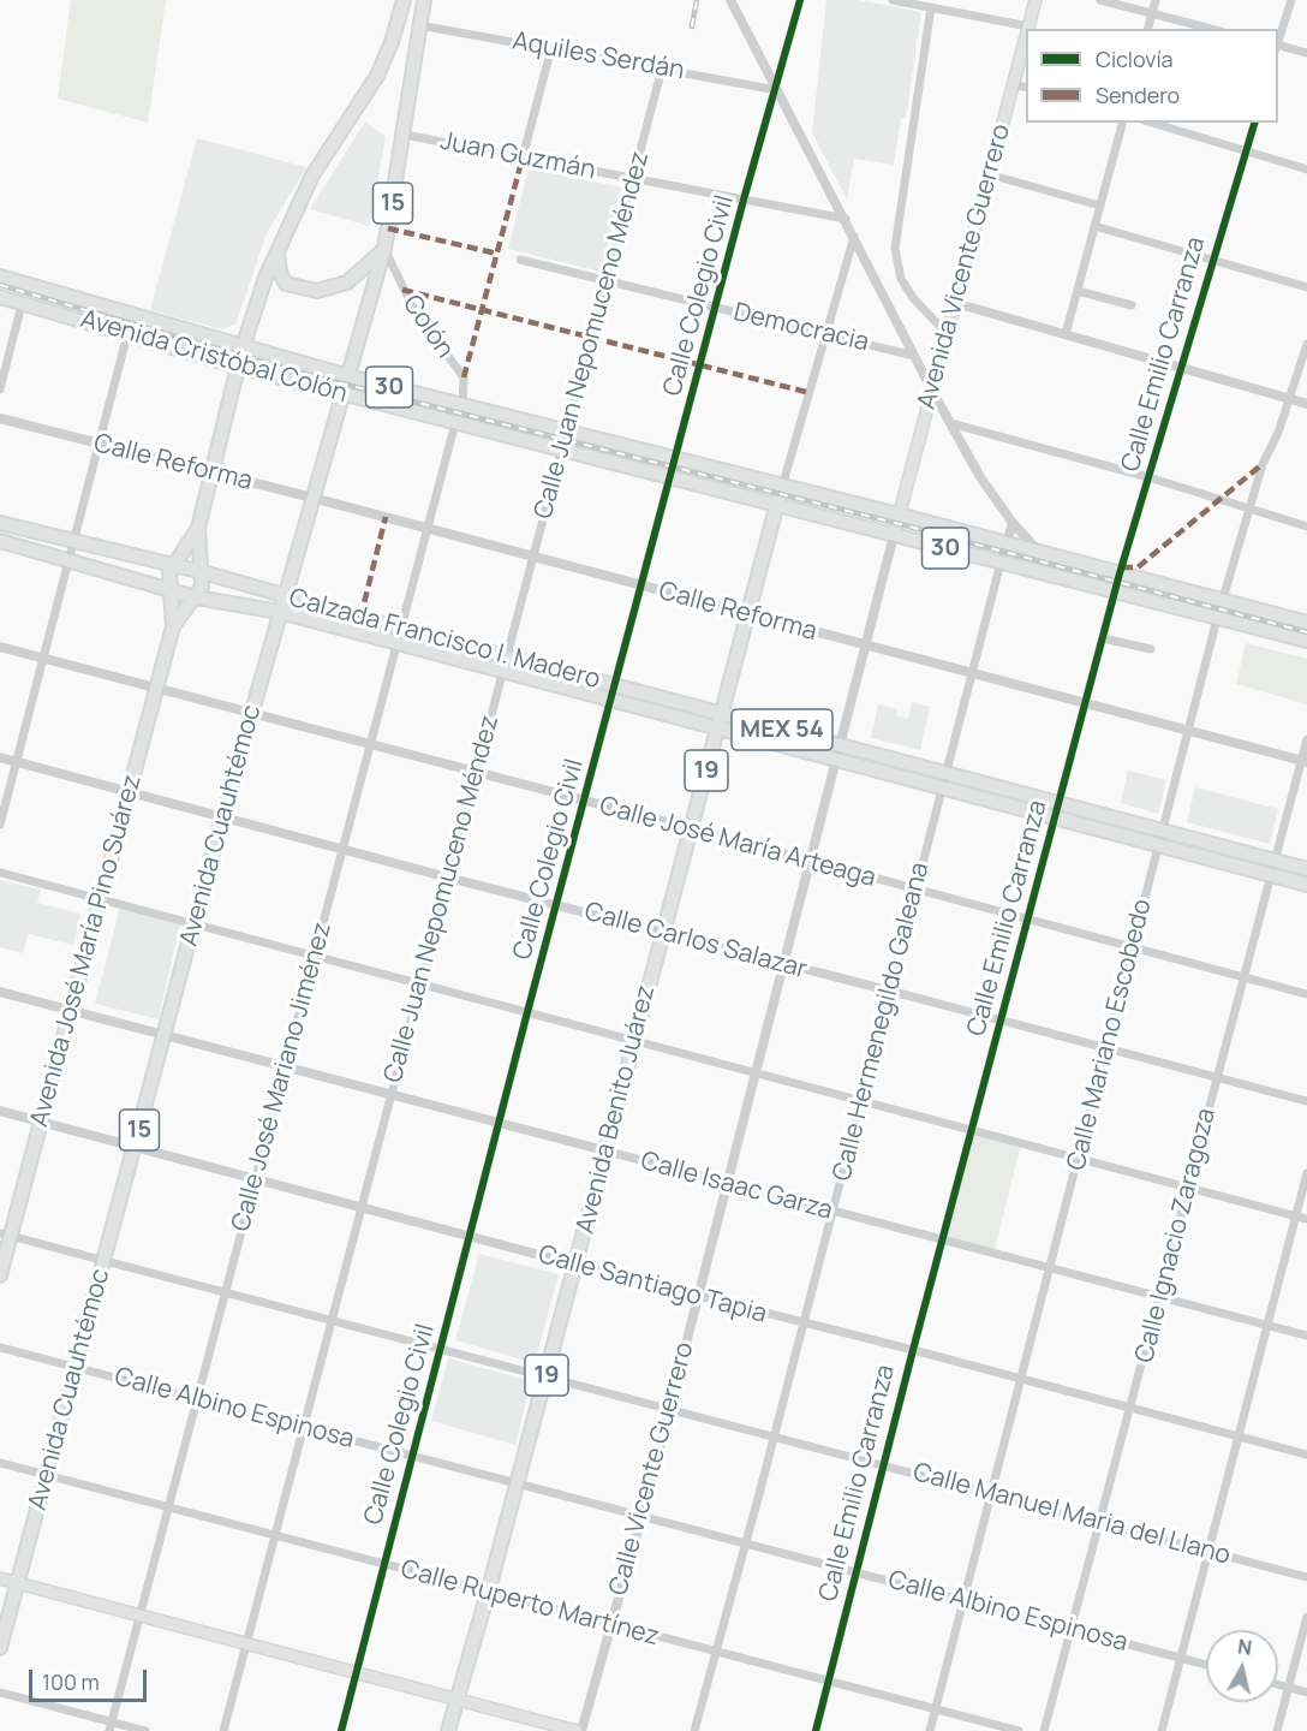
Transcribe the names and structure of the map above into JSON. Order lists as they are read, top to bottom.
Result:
{
  "streets": {
    "main road": [
      "15",
      "Avenida Vicente Guerrero",
      "Avenida Cristóbal Colón",
      "30",
      "Calzada Francisco I. Madero",
      "MEX 54",
      "19",
      "Avenida Cuauhtémoc",
      "Avenida José María Pino Suárez",
      "Avenida Benito Juárez"
    ],
    "street": [
      "Aquiles Serdán",
      "Juan Guzmán",
      "Calle Colegio Civil",
      "Colón",
      "Democracia",
      "Calle Juan Nepomuceno Méndez",
      "Calle Emilio Carranza",
      "Calle Reforma",
      "Calle José María Arteaga",
      "Calle Carlos Salazar",
      "Calle Hermenegildo Galeana",
      "Calle Mariano Escobedo",
      "Calle José Mariano Jiménez",
      "Calle Isaac Garza",
      "Calle Ignacio Zaragoza",
      "Calle Santiago Tapia",
      "Calle Albino Espinosa",
      "Calle Vicente Guerrero",
      "Calle Manuel Maria del Llano",
      "Calle Ruperto Martínez"
    ]
  },
  "crossings": [
    ["Aquiles Serdán", "Calle Colegio Civil"],
    ["Aquiles Serdán", "Calle Juan Nepomuceno Méndez"],
    ["Aquiles Serdán", "Avenida Cuauhtémoc"],
    ["Juan Guzmán", "Calle Colegio Civil"],
    ["Juan Guzmán", "Calle Juan Nepomuceno Méndez"],
    ["Juan Guzmán", "Avenida Cuauhtémoc"],
    ["Avenida Vicente Guerrero", "Avenida Cristóbal Colón"],
    ["Avenida Vicente Guerrero", "Calle Vicente Guerrero"],
    ["Calle Colegio Civil", "Democracia"],
    ["Calle Colegio Civil", "Avenida Cristóbal Colón"],
    ["Calle Colegio Civil", "Calle Reforma"],
    ["Calle Colegio Civil", "Calzada Francisco I. Madero"],
    ["Calle Colegio Civil", "Calle José María Arteaga"],
    ["Calle Colegio Civil", "Calle Carlos Salazar"],
    ["Calle Colegio Civil", "Calle Isaac Garza"],
    ["Calle Colegio Civil", "Calle Santiago Tapia"],
    ["Calle Colegio Civil", "Calle Albino Espinosa"],
    ["Calle Colegio Civil", "Calle Manuel Maria del Llano"],
    ["Calle Colegio Civil", "Calle Ruperto Martínez"],
    ["Colón", "Avenida Cristóbal Colón"],
    ["Colón", "Avenida Cuauhtémoc"],
    ["Democracia", "Calle Juan Nepomuceno Méndez"],
    ["Democracia", "19"],
    ["Calle Juan Nepomuceno Méndez", "Avenida Cristóbal Colón"],
    ["Calle Juan Nepomuceno Méndez", "Calle Reforma"],
    ["Calle Juan Nepomuceno Méndez", "Calzada Francisco I. Madero"],
    ["Calle Juan Nepomuceno Méndez", "Calle José María Arteaga"],
    ["Calle Juan Nepomuceno Méndez", "Calle Carlos Salazar"],
    ["Calle Juan Nepomuceno Méndez", "Calle Isaac Garza"],
    ["Calle Juan Nepomuceno Méndez", "Calle Santiago Tapia"],
    ["Calle Juan Nepomuceno Méndez", "Calle Albino Espinosa"],
    ["Calle Juan Nepomuceno Méndez", "Calle Manuel Maria del Llano"],
    ["Calle Juan Nepomuceno Méndez", "Calle Ruperto Martínez"],
    ["Calle Emilio Carranza", "Avenida Cristóbal Colón"],
    ["Calle Emilio Carranza", "30"],
    ["Calle Emilio Carranza", "Calle Reforma"],
    ["Calle Emilio Carranza", "Calzada Francisco I. Madero"],
    ["Calle Emilio Carranza", "Calle José María Arteaga"],
    ["Calle Emilio Carranza", "Calle Carlos Salazar"],
    ["Calle Emilio Carranza", "Calle Isaac Garza"],
    ["Calle Emilio Carranza", "Calle Santiago Tapia"],
    ["Calle Emilio Carranza", "Calle Albino Espinosa"],
    ["Calle Emilio Carranza", "Calle Manuel Maria del Llano"],
    ["Calle Emilio Carranza", "Calle Ruperto Martínez"],
    ["Avenida Cristóbal Colón", "30"],
    ["Avenida Cristóbal Colón", "19"],
    ["Avenida Cristóbal Colón", "Avenida Cuauhtémoc"],
    ["Avenida Cristóbal Colón", "Avenida José María Pino Suárez"],
    ["Avenida Cristóbal Colón", "Calle Hermenegildo Galeana"],
    ["Avenida Cristóbal Colón", "Calle Mariano Escobedo"],
    ["Avenida Cristóbal Colón", "Calle José Mariano Jiménez"],
    ["Avenida Cristóbal Colón", "Avenida Benito Juárez"],
    ["Avenida Cristóbal Colón", "Calle Vicente Guerrero"],
    ["30", "Calle Mariano Escobedo"],
    ["Calle Reforma", "Avenida Cuauhtémoc"],
    ["Calle Reforma", "Avenida José María Pino Suárez"],
    ["Calle Reforma", "Calle Hermenegildo Galeana"],
    ["Calle Reforma", "Calle Mariano Escobedo"],
    ["Calle Reforma", "Calle José Mariano Jiménez"],
    ["Calle Reforma", "Avenida Benito Juárez"],
    ["Calle Reforma", "Calle Ignacio Zaragoza"],
    ["Calle Reforma", "Calle Vicente Guerrero"],
    ["Calzada Francisco I. Madero", "Avenida Cuauhtémoc"],
    ["Calzada Francisco I. Madero", "Avenida José María Pino Suárez"],
    ["Calzada Francisco I. Madero", "Calle Hermenegildo Galeana"],
    ["Calzada Francisco I. Madero", "Calle Mariano Escobedo"],
    ["Calzada Francisco I. Madero", "Calle José Mariano Jiménez"],
    ["Calzada Francisco I. Madero", "Avenida Benito Juárez"],
    ["Calzada Francisco I. Madero", "Calle Ignacio Zaragoza"],
    ["Calzada Francisco I. Madero", "Calle Vicente Guerrero"],
    ["19", "Avenida Benito Juárez"],
    ["Avenida Cuauhtémoc", "Calle José María Arteaga"],
    ["Avenida Cuauhtémoc", "Calle Carlos Salazar"],
    ["Avenida Cuauhtémoc", "Calle Isaac Garza"],
    ["Avenida Cuauhtémoc", "Calle Santiago Tapia"],
    ["Avenida Cuauhtémoc", "Calle Albino Espinosa"],
    ["Avenida Cuauhtémoc", "Calle Manuel Maria del Llano"],
    ["Avenida Cuauhtémoc", "Calle Ruperto Martínez"],
    ["Calle José María Arteaga", "Avenida José María Pino Suárez"],
    ["Calle José María Arteaga", "Calle Hermenegildo Galeana"],
    ["Calle José María Arteaga", "Calle Mariano Escobedo"],
    ["Calle José María Arteaga", "Calle José Mariano Jiménez"],
    ["Calle José María Arteaga", "Avenida Benito Juárez"],
    ["Calle José María Arteaga", "Calle Ignacio Zaragoza"],
    ["Calle José María Arteaga", "Calle Vicente Guerrero"],
    ["Calle Carlos Salazar", "Avenida José María Pino Suárez"],
    ["Calle Carlos Salazar", "Calle Hermenegildo Galeana"],
    ["Calle Carlos Salazar", "Calle Mariano Escobedo"],
    ["Calle Carlos Salazar", "Calle José Mariano Jiménez"],
    ["Calle Carlos Salazar", "Avenida Benito Juárez"],
    ["Calle Carlos Salazar", "Calle Ignacio Zaragoza"],
    ["Calle Carlos Salazar", "Calle Vicente Guerrero"],
    ["Avenida José María Pino Suárez", "Calle Isaac Garza"],
    ["Avenida José María Pino Suárez", "Calle Santiago Tapia"],
    ["Avenida José María Pino Suárez", "Calle Manuel Maria del Llano"],
    ["Calle Hermenegildo Galeana", "Calle Isaac Garza"],
    ["Calle Hermenegildo Galeana", "Calle Santiago Tapia"],
    ["Calle Hermenegildo Galeana", "Calle Albino Espinosa"],
    ["Calle Hermenegildo Galeana", "Calle Manuel Maria del Llano"],
    ["Calle Hermenegildo Galeana", "Calle Ruperto Martínez"],
    ["Calle Mariano Escobedo", "Calle Isaac Garza"],
    ["Calle Mariano Escobedo", "Calle Santiago Tapia"],
    ["Calle Mariano Escobedo", "Calle Albino Espinosa"],
    ["Calle Mariano Escobedo", "Calle Manuel Maria del Llano"],
    ["Calle Mariano Escobedo", "Calle Ruperto Martínez"],
    ["Calle José Mariano Jiménez", "Calle Isaac Garza"],
    ["Calle José Mariano Jiménez", "Calle Santiago Tapia"],
    ["Calle José Mariano Jiménez", "Calle Albino Espinosa"],
    ["Calle José Mariano Jiménez", "Calle Manuel Maria del Llano"],
    ["Calle José Mariano Jiménez", "Calle Ruperto Martínez"],
    ["Avenida Benito Juárez", "Calle Isaac Garza"],
    ["Avenida Benito Juárez", "Calle Santiago Tapia"],
    ["Avenida Benito Juárez", "Calle Albino Espinosa"],
    ["Avenida Benito Juárez", "Calle Manuel Maria del Llano"],
    ["Avenida Benito Juárez", "Calle Ruperto Martínez"],
    ["Calle Isaac Garza", "Calle Ignacio Zaragoza"],
    ["Calle Isaac Garza", "Calle Vicente Guerrero"],
    ["Calle Ignacio Zaragoza", "Calle Santiago Tapia"],
    ["Calle Ignacio Zaragoza", "Calle Albino Espinosa"],
    ["Calle Ignacio Zaragoza", "Calle Manuel Maria del Llano"],
    ["Calle Santiago Tapia", "Calle Vicente Guerrero"],
    ["Calle Albino Espinosa", "Calle Vicente Guerrero"],
    ["Calle Vicente Guerrero", "Calle Manuel Maria del Llano"],
    ["Calle Vicente Guerrero", "Calle Ruperto Martínez"]
  ],
  "legend": ["Ciclovía", "Sendero"],
  "scale_bar": "100 m",
  "north": "top"
}
